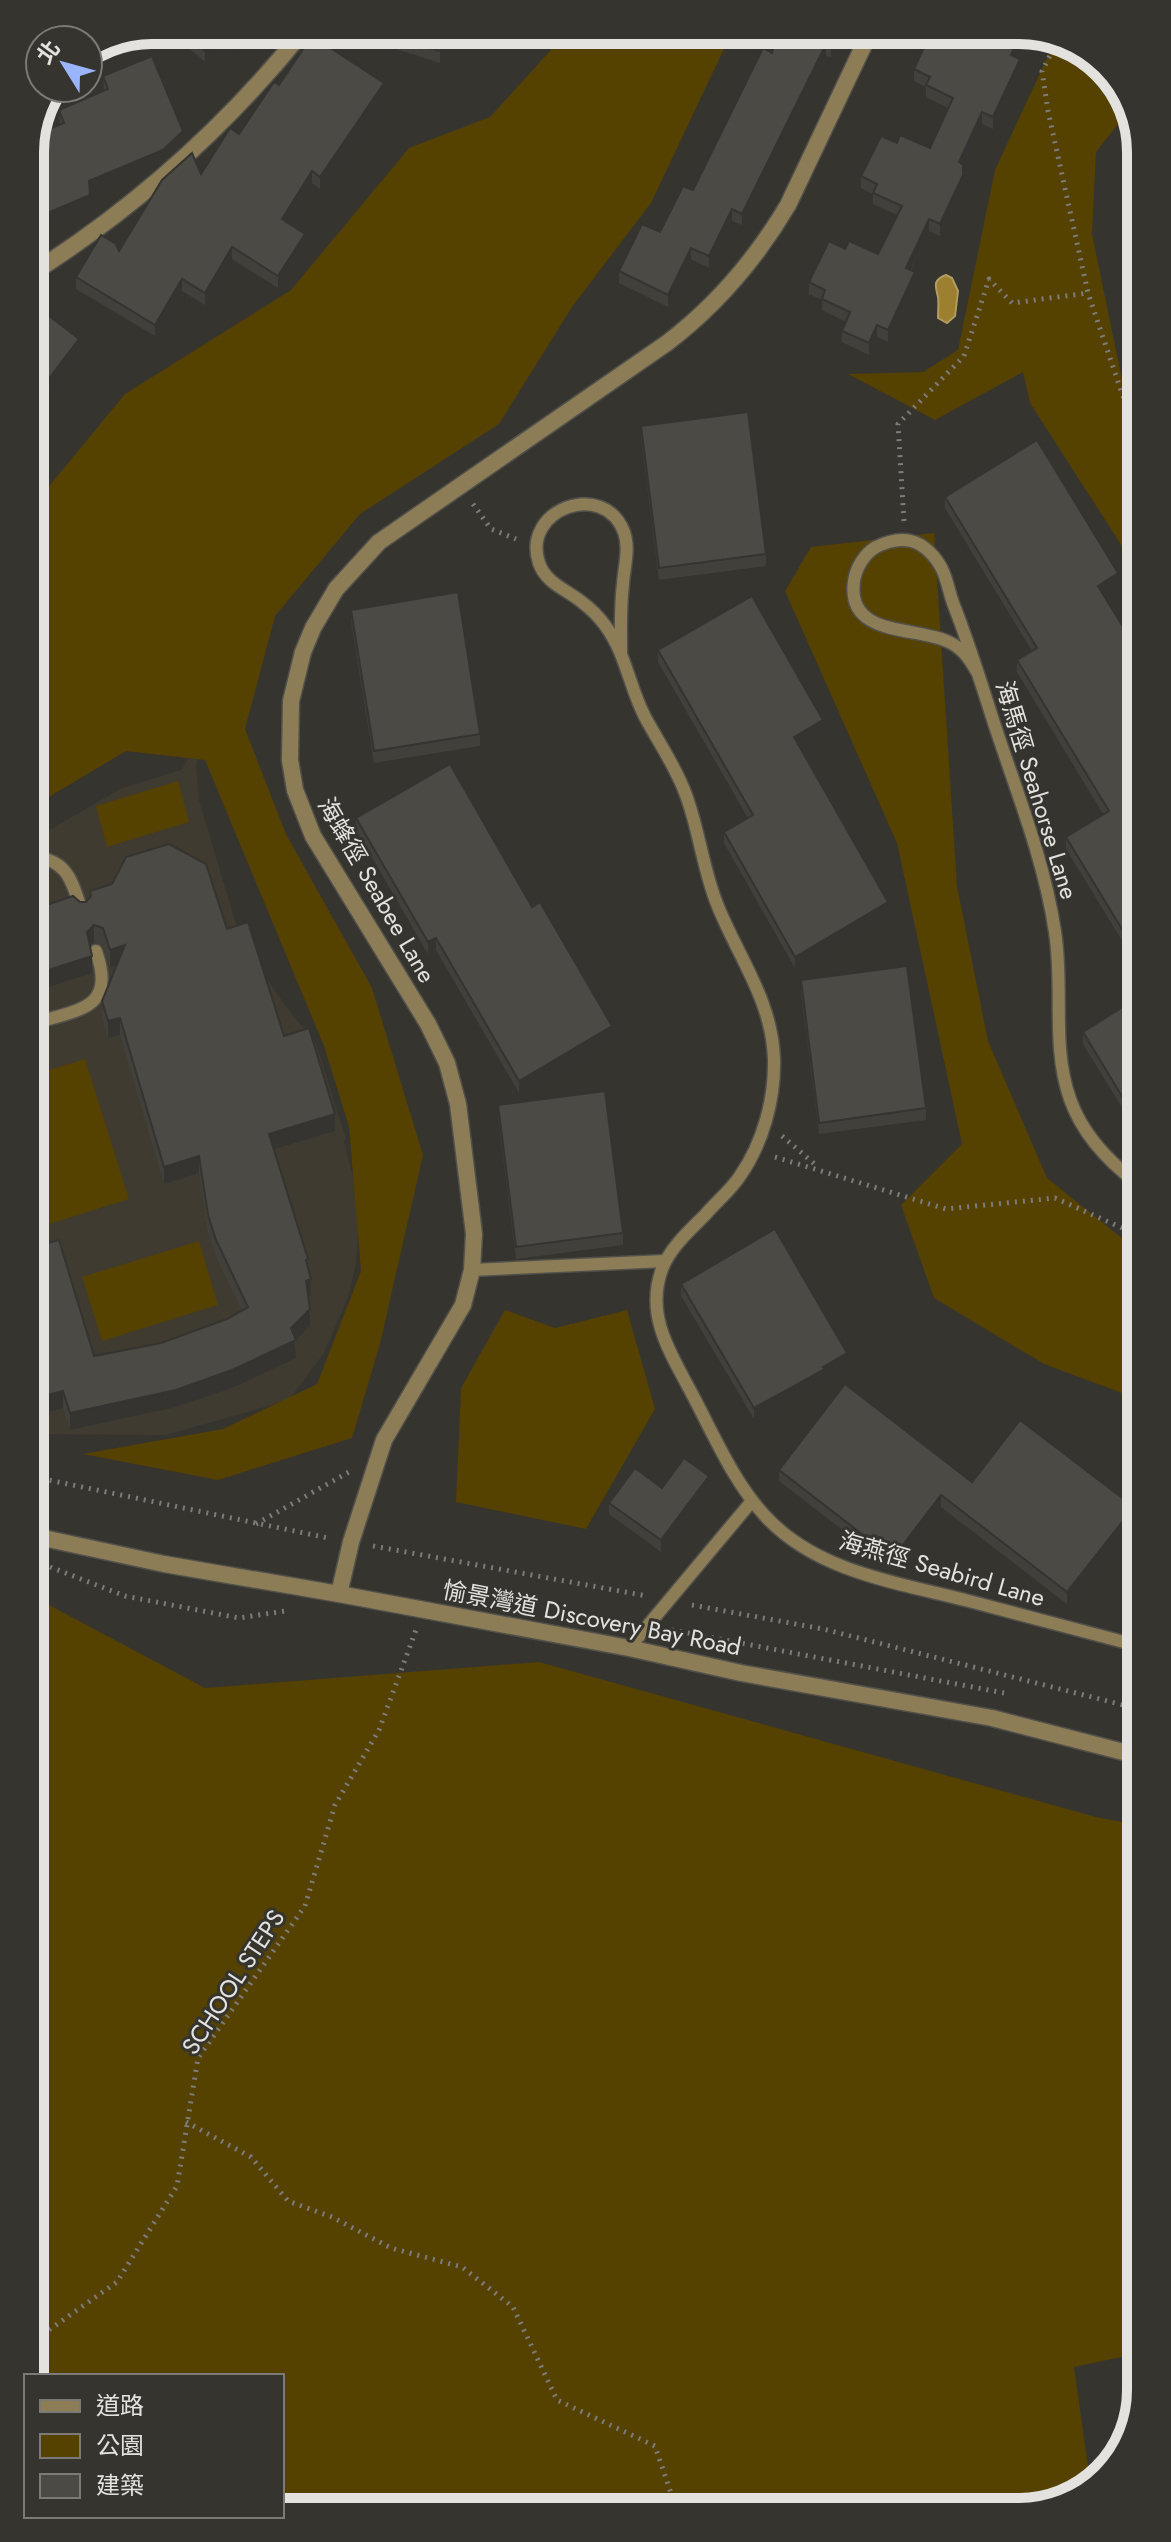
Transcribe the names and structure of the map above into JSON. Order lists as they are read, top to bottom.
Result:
{
  "streets": {
    "street": ["海蜂徑 Seabee Lane", "愉景灣道 Discovery Bay Road"],
    "lane": ["海馬徑 Seahorse Lane", "海燕徑 Seabird Lane"],
    "path": ["SCHOOL STEPS"]
  },
  "crossings": [
    ["海蜂徑 Seabee Lane", "愉景灣道 Discovery Bay Road"],
    ["愉景灣道 Discovery Bay Road", "SCHOOL STEPS"]
  ],
  "legend": ["道路", "公園", "建築"],
  "north": "top left"
}
